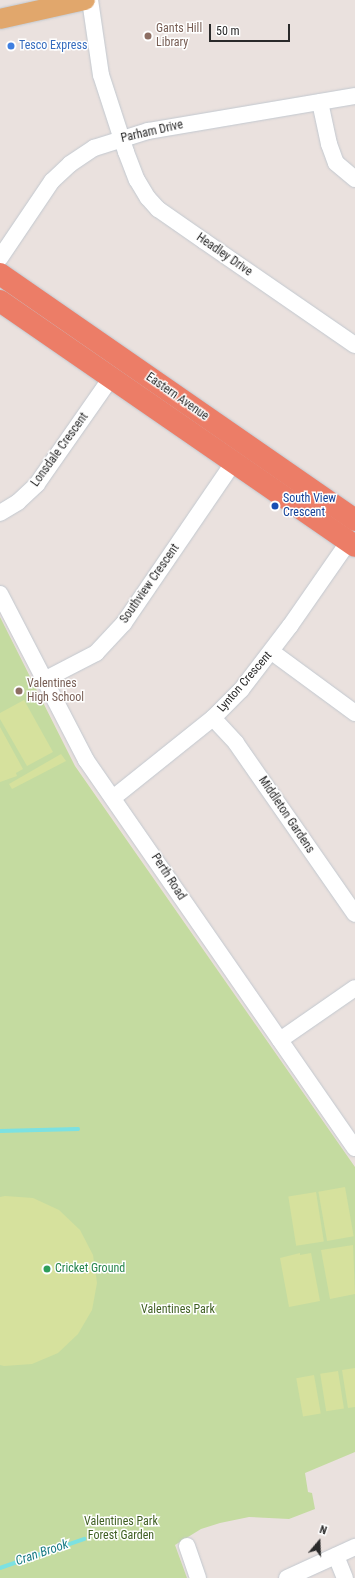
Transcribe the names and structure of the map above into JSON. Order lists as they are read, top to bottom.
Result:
{
  "streets": {
    "highway": ["Eastern Avenue"],
    "street": [
      "Parham Drive",
      "Headley Drive",
      "Lonsdale Crescent",
      "Southview Crescent",
      "Lynton Crescent",
      "Middleton Gardens",
      "Perth Road"
    ]
  },
  "crossings": [
    ["Parham Drive", "Headley Drive"],
    ["Eastern Avenue", "Lonsdale Crescent"],
    ["Eastern Avenue", "Southview Crescent"],
    ["Eastern Avenue", "Lynton Crescent"],
    ["Southview Crescent", "Perth Road"],
    ["Lynton Crescent", "Middleton Gardens"],
    ["Lynton Crescent", "Perth Road"]
  ],
  "water": ["Cran Brook"],
  "parks": ["Valentines Park", "Valentines Park Forest Garden"],
  "places": [
    "Gants Hill Library",
    "Tesco Express",
    "South View Crescent",
    "Valentines High School",
    "Cricket Ground"
  ],
  "scale_bar": "50 m",
  "north": "top"
}
